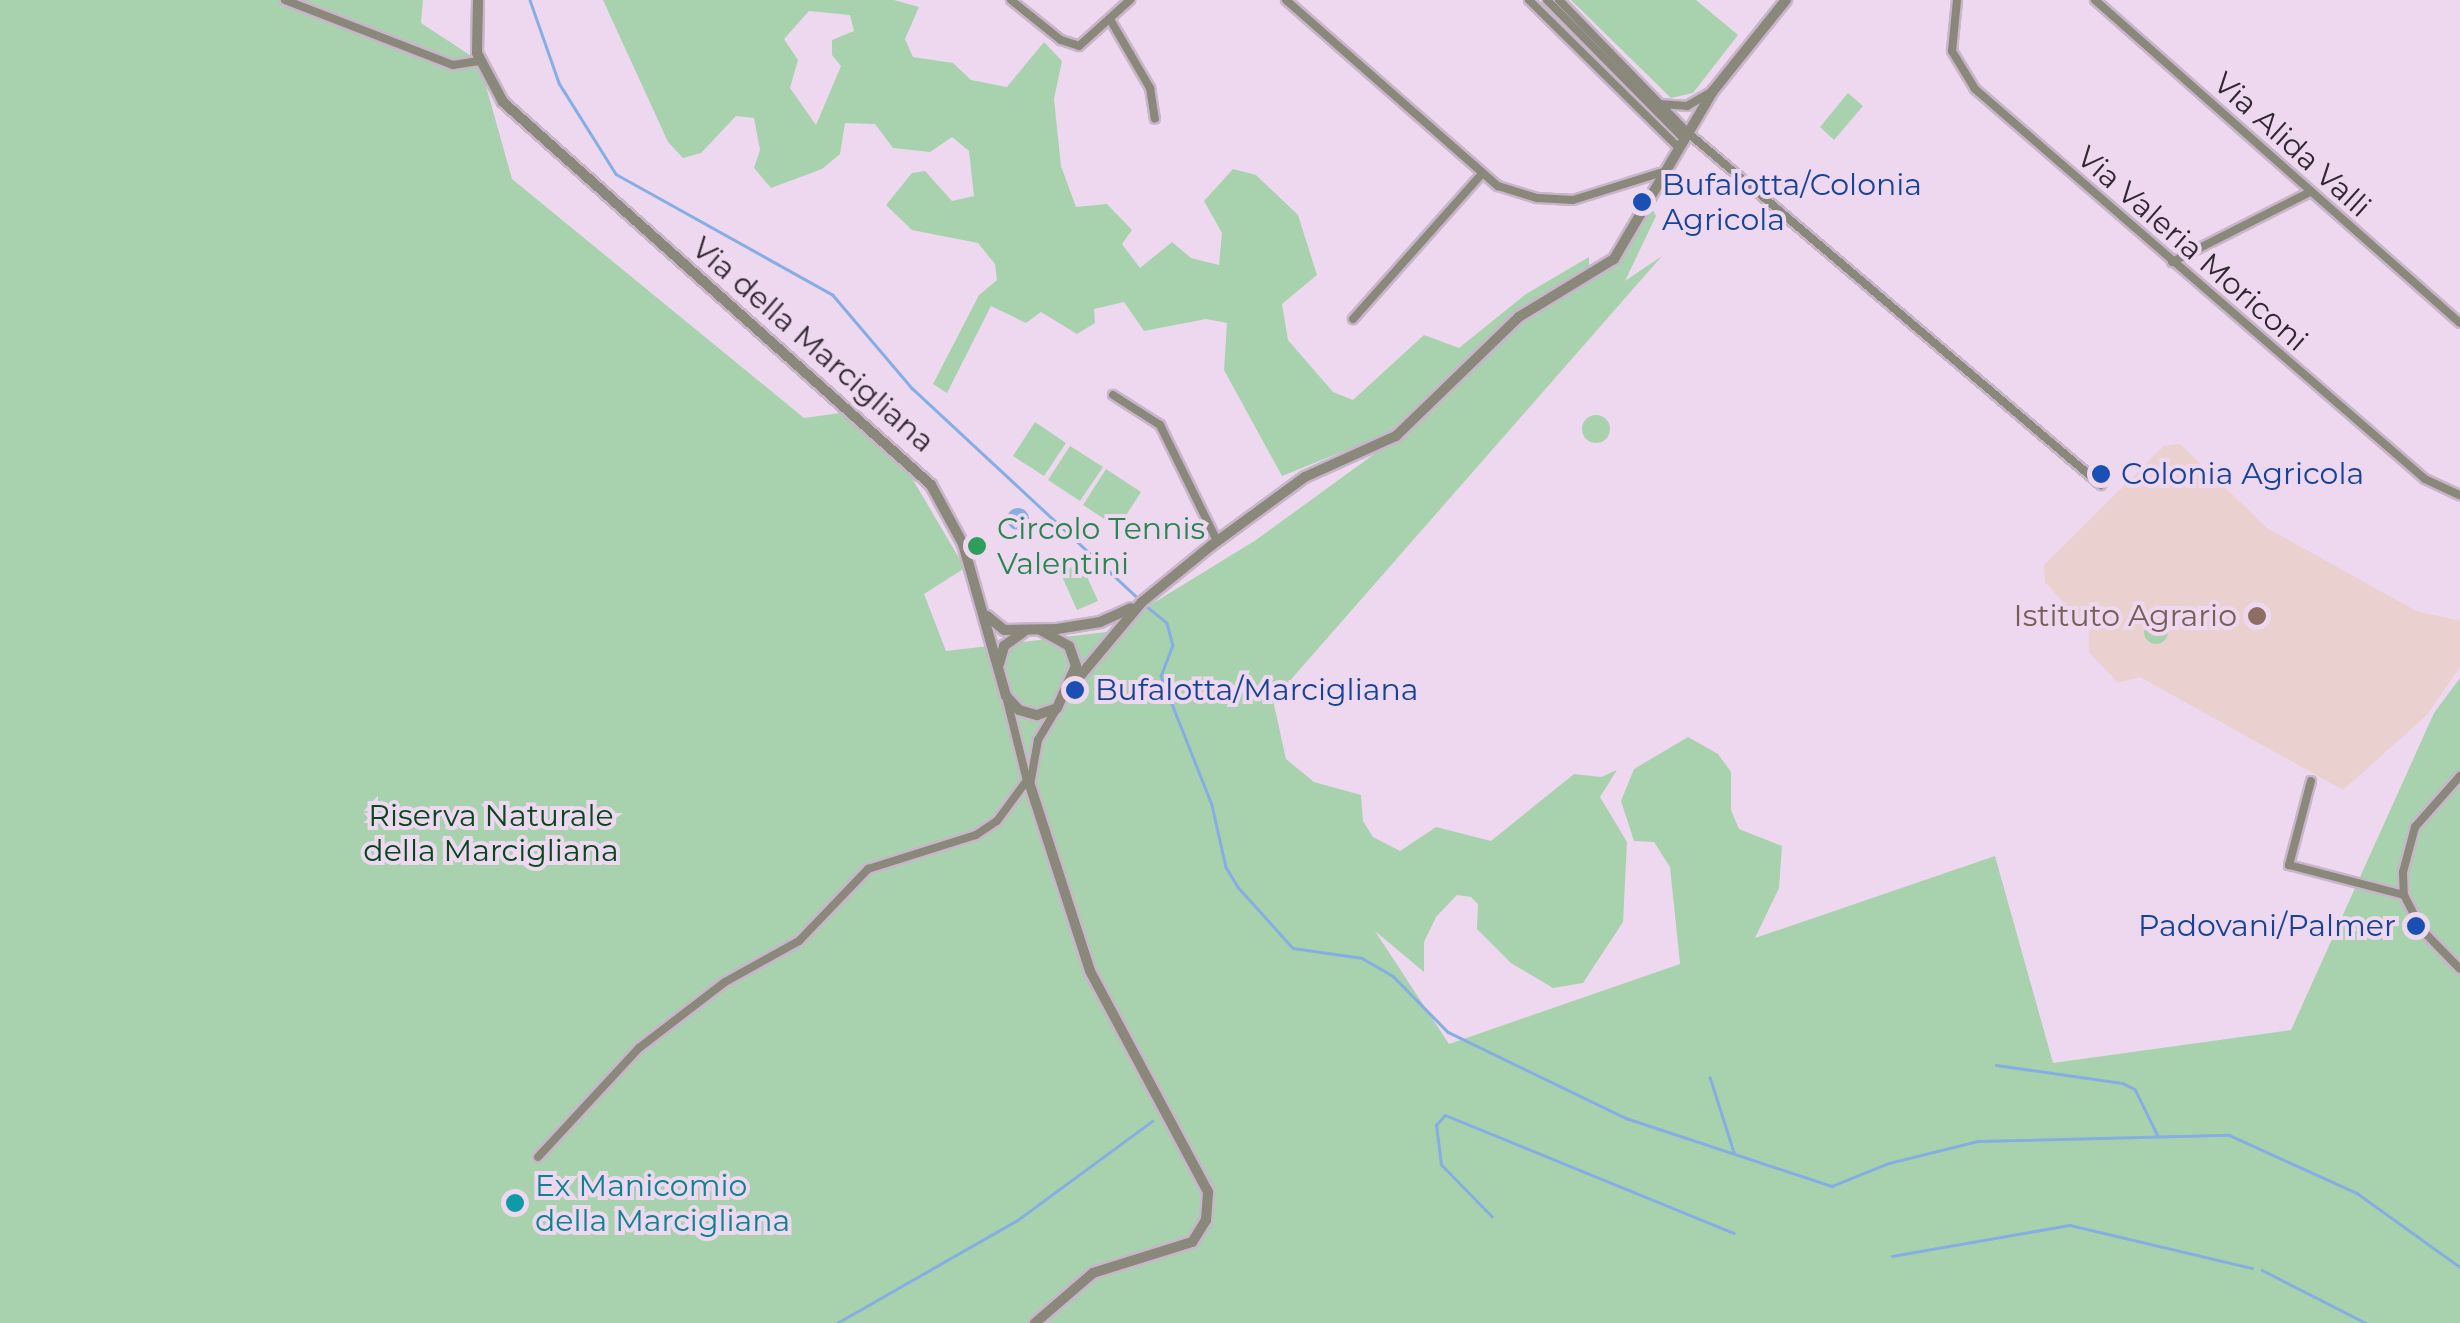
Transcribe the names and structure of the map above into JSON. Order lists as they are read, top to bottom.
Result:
{
  "streets": {
    "street": ["Via Alida Valli", "Via Valeria Moriconi", "Via della Marcigliana"]
  },
  "parks": ["Riserva Naturale della Marcigliana"],
  "places": [
    "Bufalotta/Colonia Agricola",
    "Colonia Agricola",
    "Circolo Tennis Valentini",
    "Istituto Agrario",
    "Bufalotta/Marcigliana",
    "Padovani/Palmer",
    "Ex Manicomio della Marcigliana"
  ]
}
